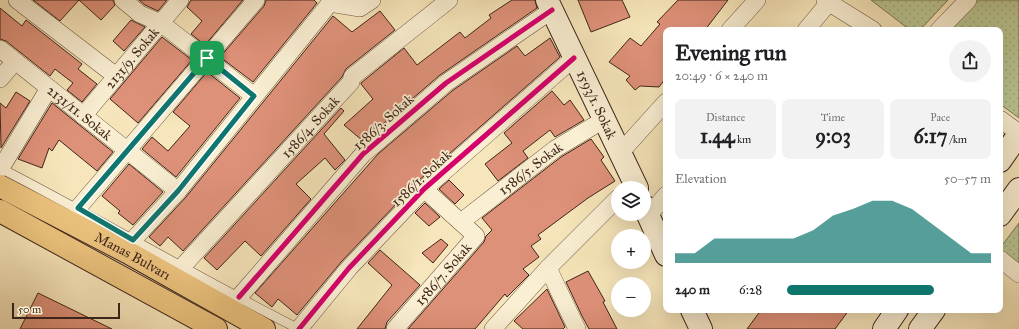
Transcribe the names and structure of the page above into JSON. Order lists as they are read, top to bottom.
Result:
{
  "streets": {
    "main road": ["Manas Bulvarı"],
    "street": [
      "2131/9. Sokak",
      "1593/1. Sokak",
      "2131/11. Sokak",
      "1586/3. Sokak",
      "1586/4. Sokak",
      "1586/5. Sokak",
      "1586/1. Sokak",
      "1586/7. Sokak"
    ]
  },
  "crossings": [
    ["2131/9. Sokak", "2131/11. Sokak"],
    ["1593/1. Sokak", "1586/3. Sokak"],
    ["1593/1. Sokak", "1586/5. Sokak"],
    ["1593/1. Sokak", "1586/1. Sokak"],
    ["1586/5. Sokak", "1586/7. Sokak"],
    ["1586/1. Sokak", "1586/7. Sokak"]
  ],
  "scale_bar": "50 m",
  "page": {
    "heading": ["Evening run", "20:49 · 6 × 240 m"],
    "stats": [
      ["Distance", "1.44 km"],
      ["Time", "9:03"],
      ["Pace", "6:17 /km"]
    ],
    "chart": ["Elevation", "50–57 m"],
    "map_buttons": ["+", "−"],
    "list": [
      {
        "name": "240 m",
        "note": "6:28"
      }
    ],
    "scale": "50 m"
  }
}
